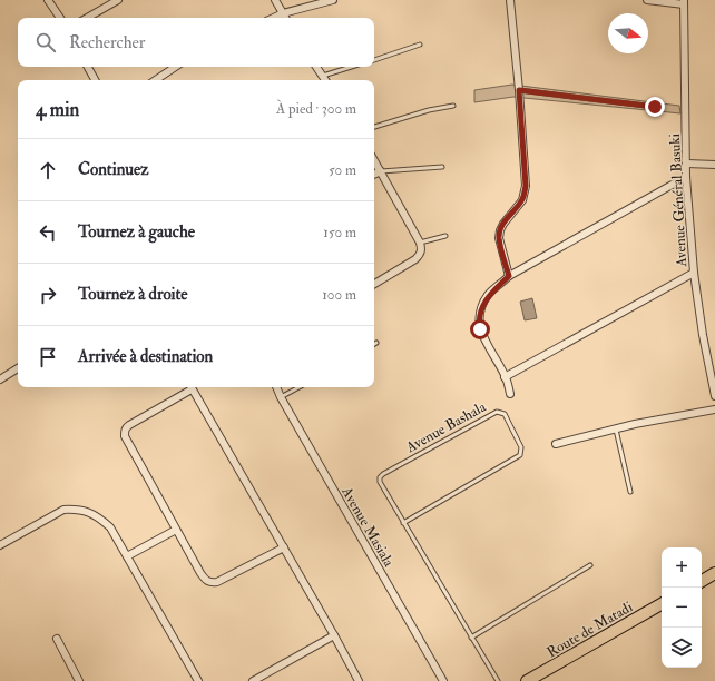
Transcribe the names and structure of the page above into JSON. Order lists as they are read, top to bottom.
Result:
{
  "streets": {
    "main road": ["Route de Matadi"],
    "street": ["Avenue Général Basuki", "Avenue Masiala"],
    "lane": ["Avenue Bashala"]
  },
  "north": "right",
  "page": {
    "search": "Rechercher",
    "heading": ["4 min", "À pied · 300 m"],
    "list": [
      ["Continuez", "50 m"],
      ["Tournez à gauche", "150 m"],
      ["Tournez à droite", "100 m"],
      "Arrivée à destination"
    ],
    "map_buttons": ["+", "−"]
  }
}
